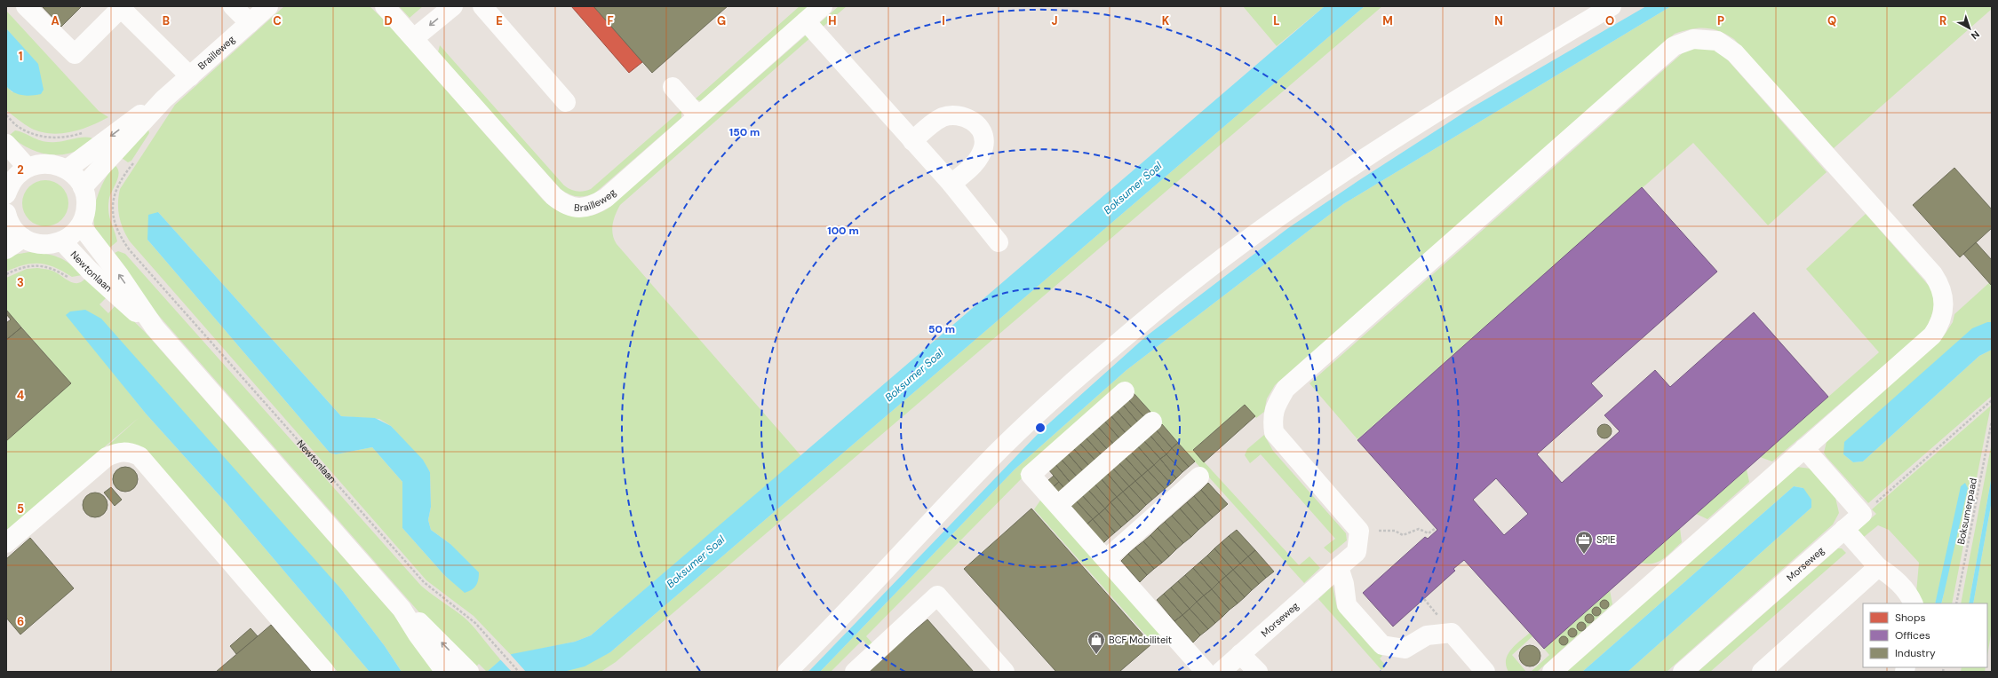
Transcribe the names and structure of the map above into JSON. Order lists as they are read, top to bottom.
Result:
{
  "streets": {
    "street": ["Brailleweg", "Newtonlaan", "Morseweg"],
    "path": ["Boksumerpaad"]
  },
  "water": ["Boksumer Soal"],
  "places": {
    "office": ["SPIE"],
    "shop": ["BCF Mobiliteit"]
  },
  "legend": ["Shops", "Offices", "Industry"],
  "north": "bottom right",
  "grid": {
    "columns": [
      "A",
      "B",
      "C",
      "D",
      "E",
      "F",
      "G",
      "H",
      "I",
      "J",
      "K",
      "L",
      "M",
      "N",
      "O",
      "P",
      "Q",
      "R"
    ],
    "rows": [
      "1",
      "2",
      "3",
      "4",
      "5",
      "6"
    ]
  },
  "rings": ["150 m", "100 m", "50 m"]
}
